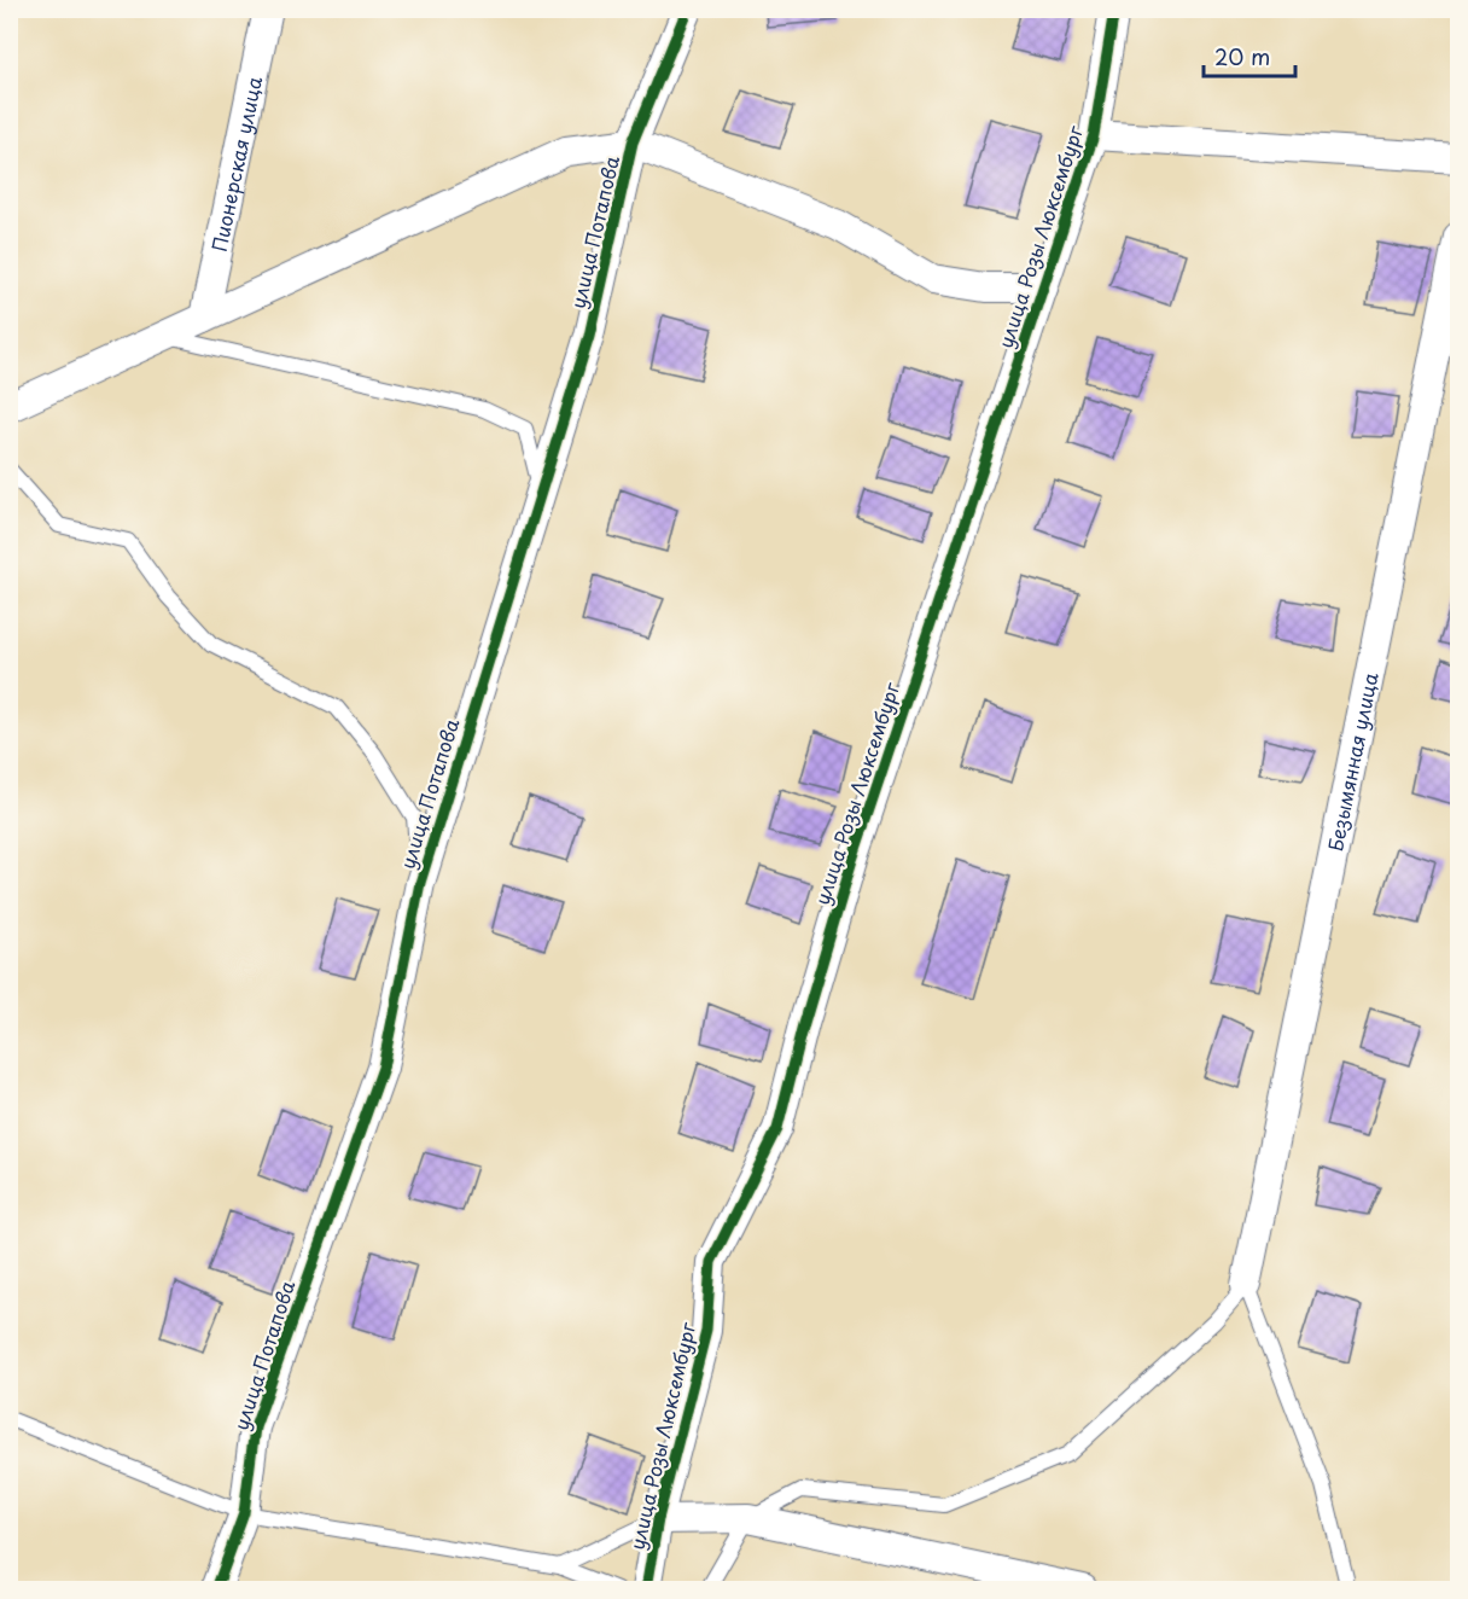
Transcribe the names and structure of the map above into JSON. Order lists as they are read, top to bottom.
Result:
{
  "streets": {
    "street": [
      "Пионерская улица",
      "улица Потапова",
      "улица Розы Люксембург",
      "Безымянная улица"
    ]
  },
  "scale_bar": "20 m"
}
